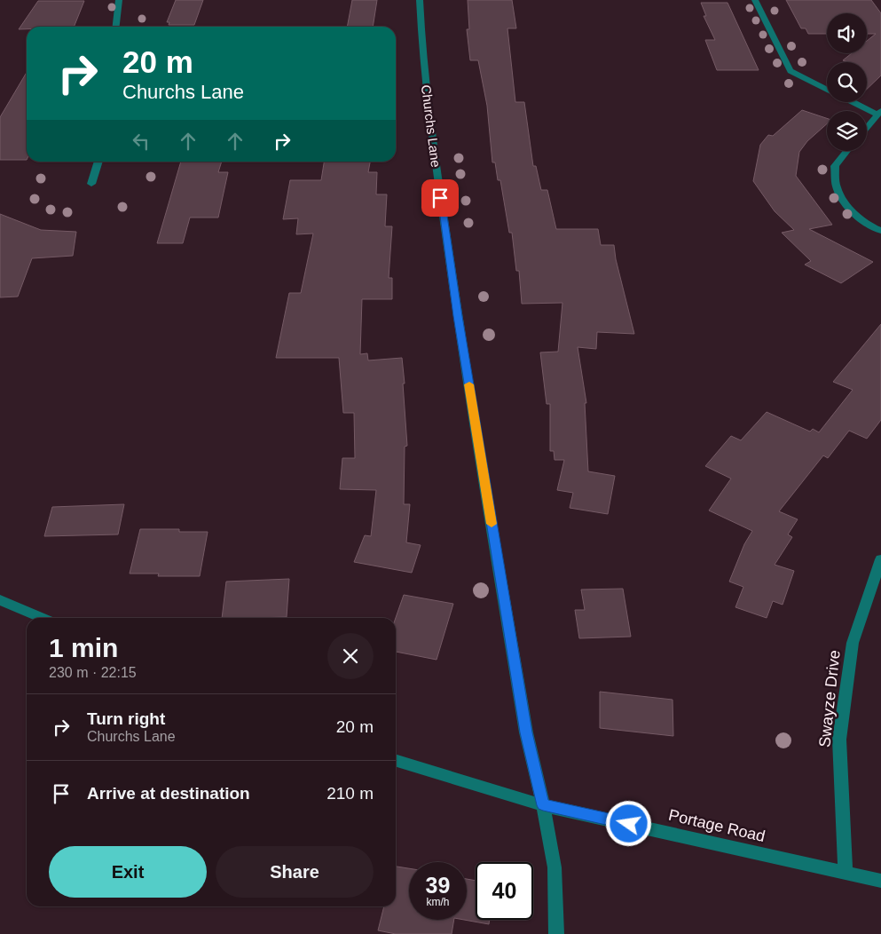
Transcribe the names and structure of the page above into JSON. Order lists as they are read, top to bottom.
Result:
{
  "streets": {
    "street": ["Churchs Lane", "Swayze Drive", "Portage Road"]
  },
  "crossings": [
    ["Churchs Lane", "Portage Road"],
    ["Swayze Drive", "Portage Road"]
  ],
  "page": {
    "turn": ["20 m", "Churchs Lane"],
    "heading": ["1 min", "230 m · 22:15"],
    "list": [
      {
        "name": "Turn right",
        "note": "Churchs Lane",
        "value": "20 m"
      },
      {
        "name": "Arrive at destination",
        "value": "210 m"
      }
    ],
    "buttons": ["Exit", "Share"],
    "speed": "39 km/h",
    "limit": "40"
  }
}
